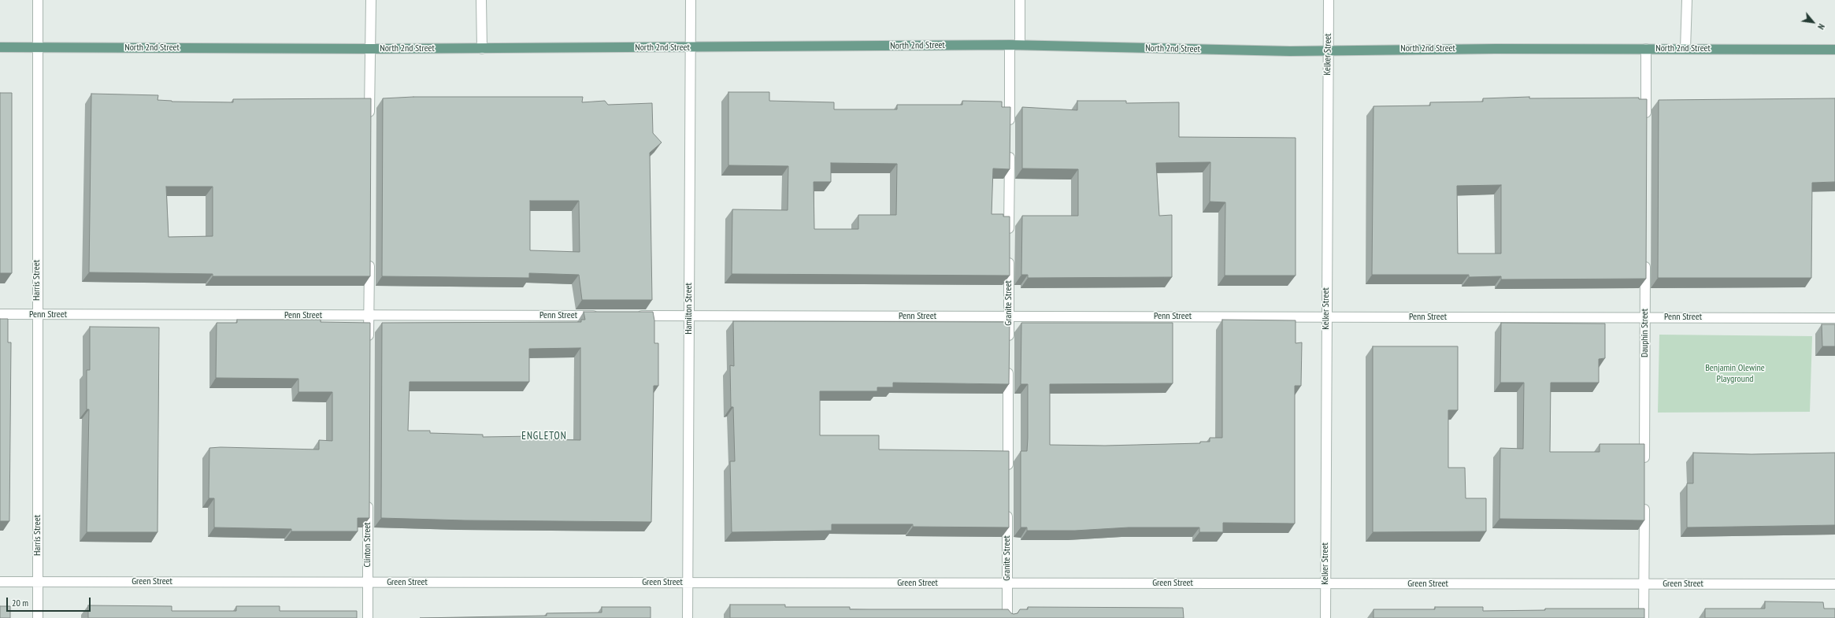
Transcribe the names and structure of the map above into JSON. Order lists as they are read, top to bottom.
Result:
{
  "streets": {
    "main road": ["North 2nd Street"],
    "street": [
      "Kelker Street",
      "Harris Street",
      "Granite Street",
      "Hamilton Street",
      "Penn Street",
      "Dauphin Street",
      "Clinton Street",
      "Green Street"
    ]
  },
  "crossings": [
    ["North 2nd Street", "Kelker Street"],
    ["North 2nd Street", "Harris Street"],
    ["North 2nd Street", "Hamilton Street"],
    ["Kelker Street", "Penn Street"],
    ["Kelker Street", "Green Street"],
    ["Harris Street", "Penn Street"],
    ["Harris Street", "Green Street"],
    ["Granite Street", "Penn Street"],
    ["Granite Street", "Green Street"],
    ["Hamilton Street", "Penn Street"],
    ["Hamilton Street", "Green Street"],
    ["Penn Street", "Dauphin Street"],
    ["Clinton Street", "Green Street"]
  ],
  "districts": ["ENGLETON"],
  "parks": ["Benjamin Olewine Playground"],
  "scale_bar": "20 m",
  "north": "bottom right"
}
